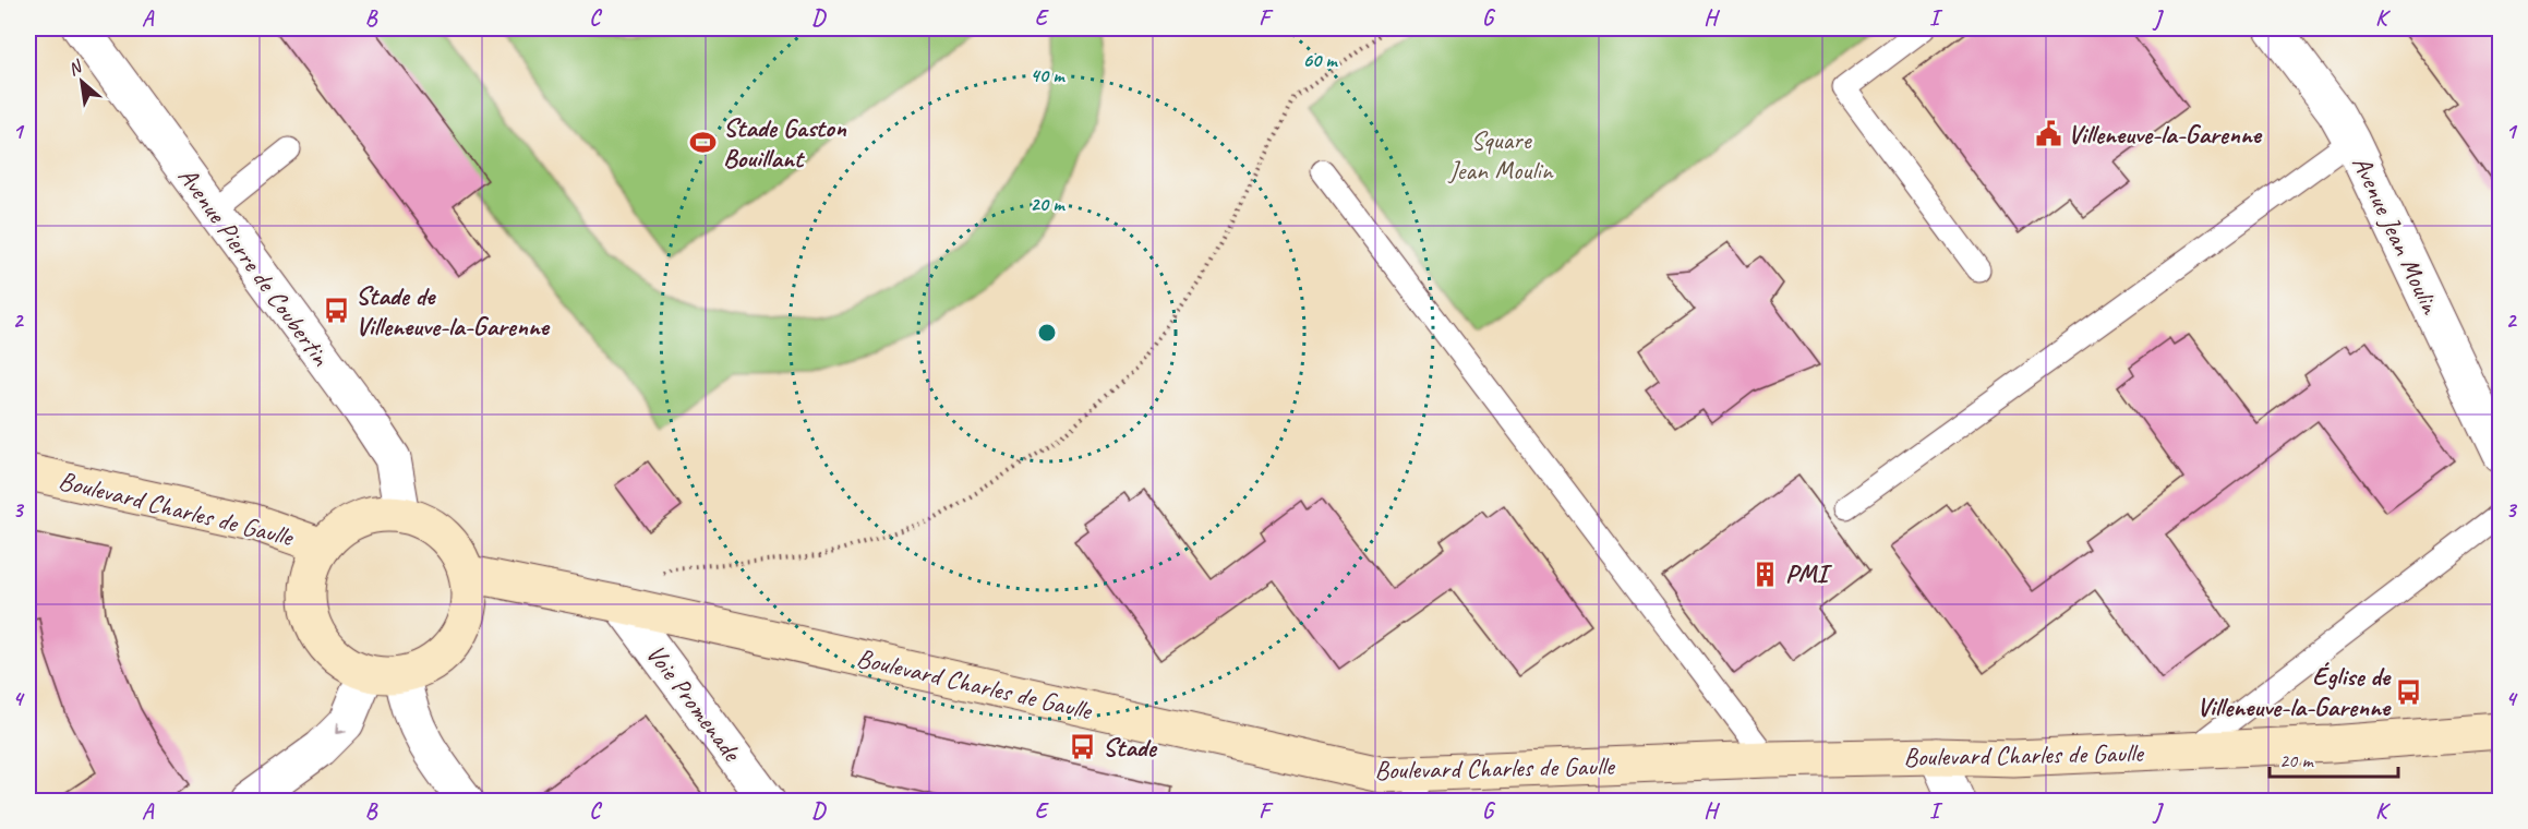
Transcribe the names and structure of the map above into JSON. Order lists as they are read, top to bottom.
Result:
{
  "streets": {
    "main road": ["Boulevard Charles de Gaulle"],
    "street": ["Avenue Jean Moulin", "Avenue Pierre de Coubertin", "Voie Promenade"]
  },
  "crossings": [
    ["Avenue Pierre de Coubertin", "Boulevard Charles de Gaulle"],
    ["Boulevard Charles de Gaulle", "Voie Promenade"]
  ],
  "parks": ["Square Jean Moulin"],
  "places": {
    "public building": ["Villeneuve-la-Garenne"],
    "sports": ["Stade Gaston Bouillant"],
    "bus stop": ["Stade de Villeneuve-la-Garenne", "Église de Villeneuve-la-Garenne", "Stade"],
    "building": ["PMI"]
  },
  "scale_bar": "20 m",
  "north": "top left",
  "grid": {
    "columns": [
      "A",
      "B",
      "C",
      "D",
      "E",
      "F",
      "G",
      "H",
      "I",
      "J",
      "K"
    ],
    "rows": [
      "1",
      "2",
      "3",
      "4"
    ]
  },
  "rings": ["60 m", "40 m", "20 m"]
}
